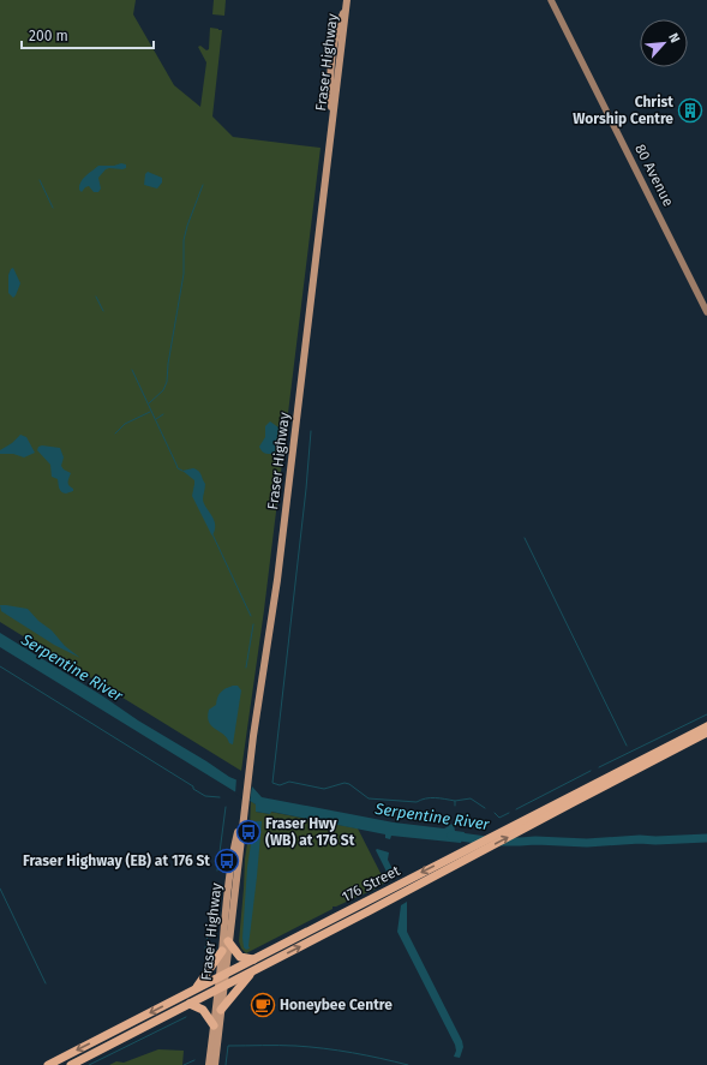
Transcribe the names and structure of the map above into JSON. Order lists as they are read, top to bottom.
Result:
{
  "streets": {
    "highway": ["176 Street"],
    "main road": ["Fraser Highway", "80 Avenue"]
  },
  "crossings": [
    ["Fraser Highway", "176 Street"]
  ],
  "water": ["Serpentine River"],
  "places": {
    "building": ["Christ Worship Centre"],
    "bus stop": ["Fraser Hwy (WB) at 176 St", "Fraser Highway (EB) at 176 St"],
    "cafe": ["Honeybee Centre"]
  },
  "scale_bar": "200 m",
  "north": "top right"
}
